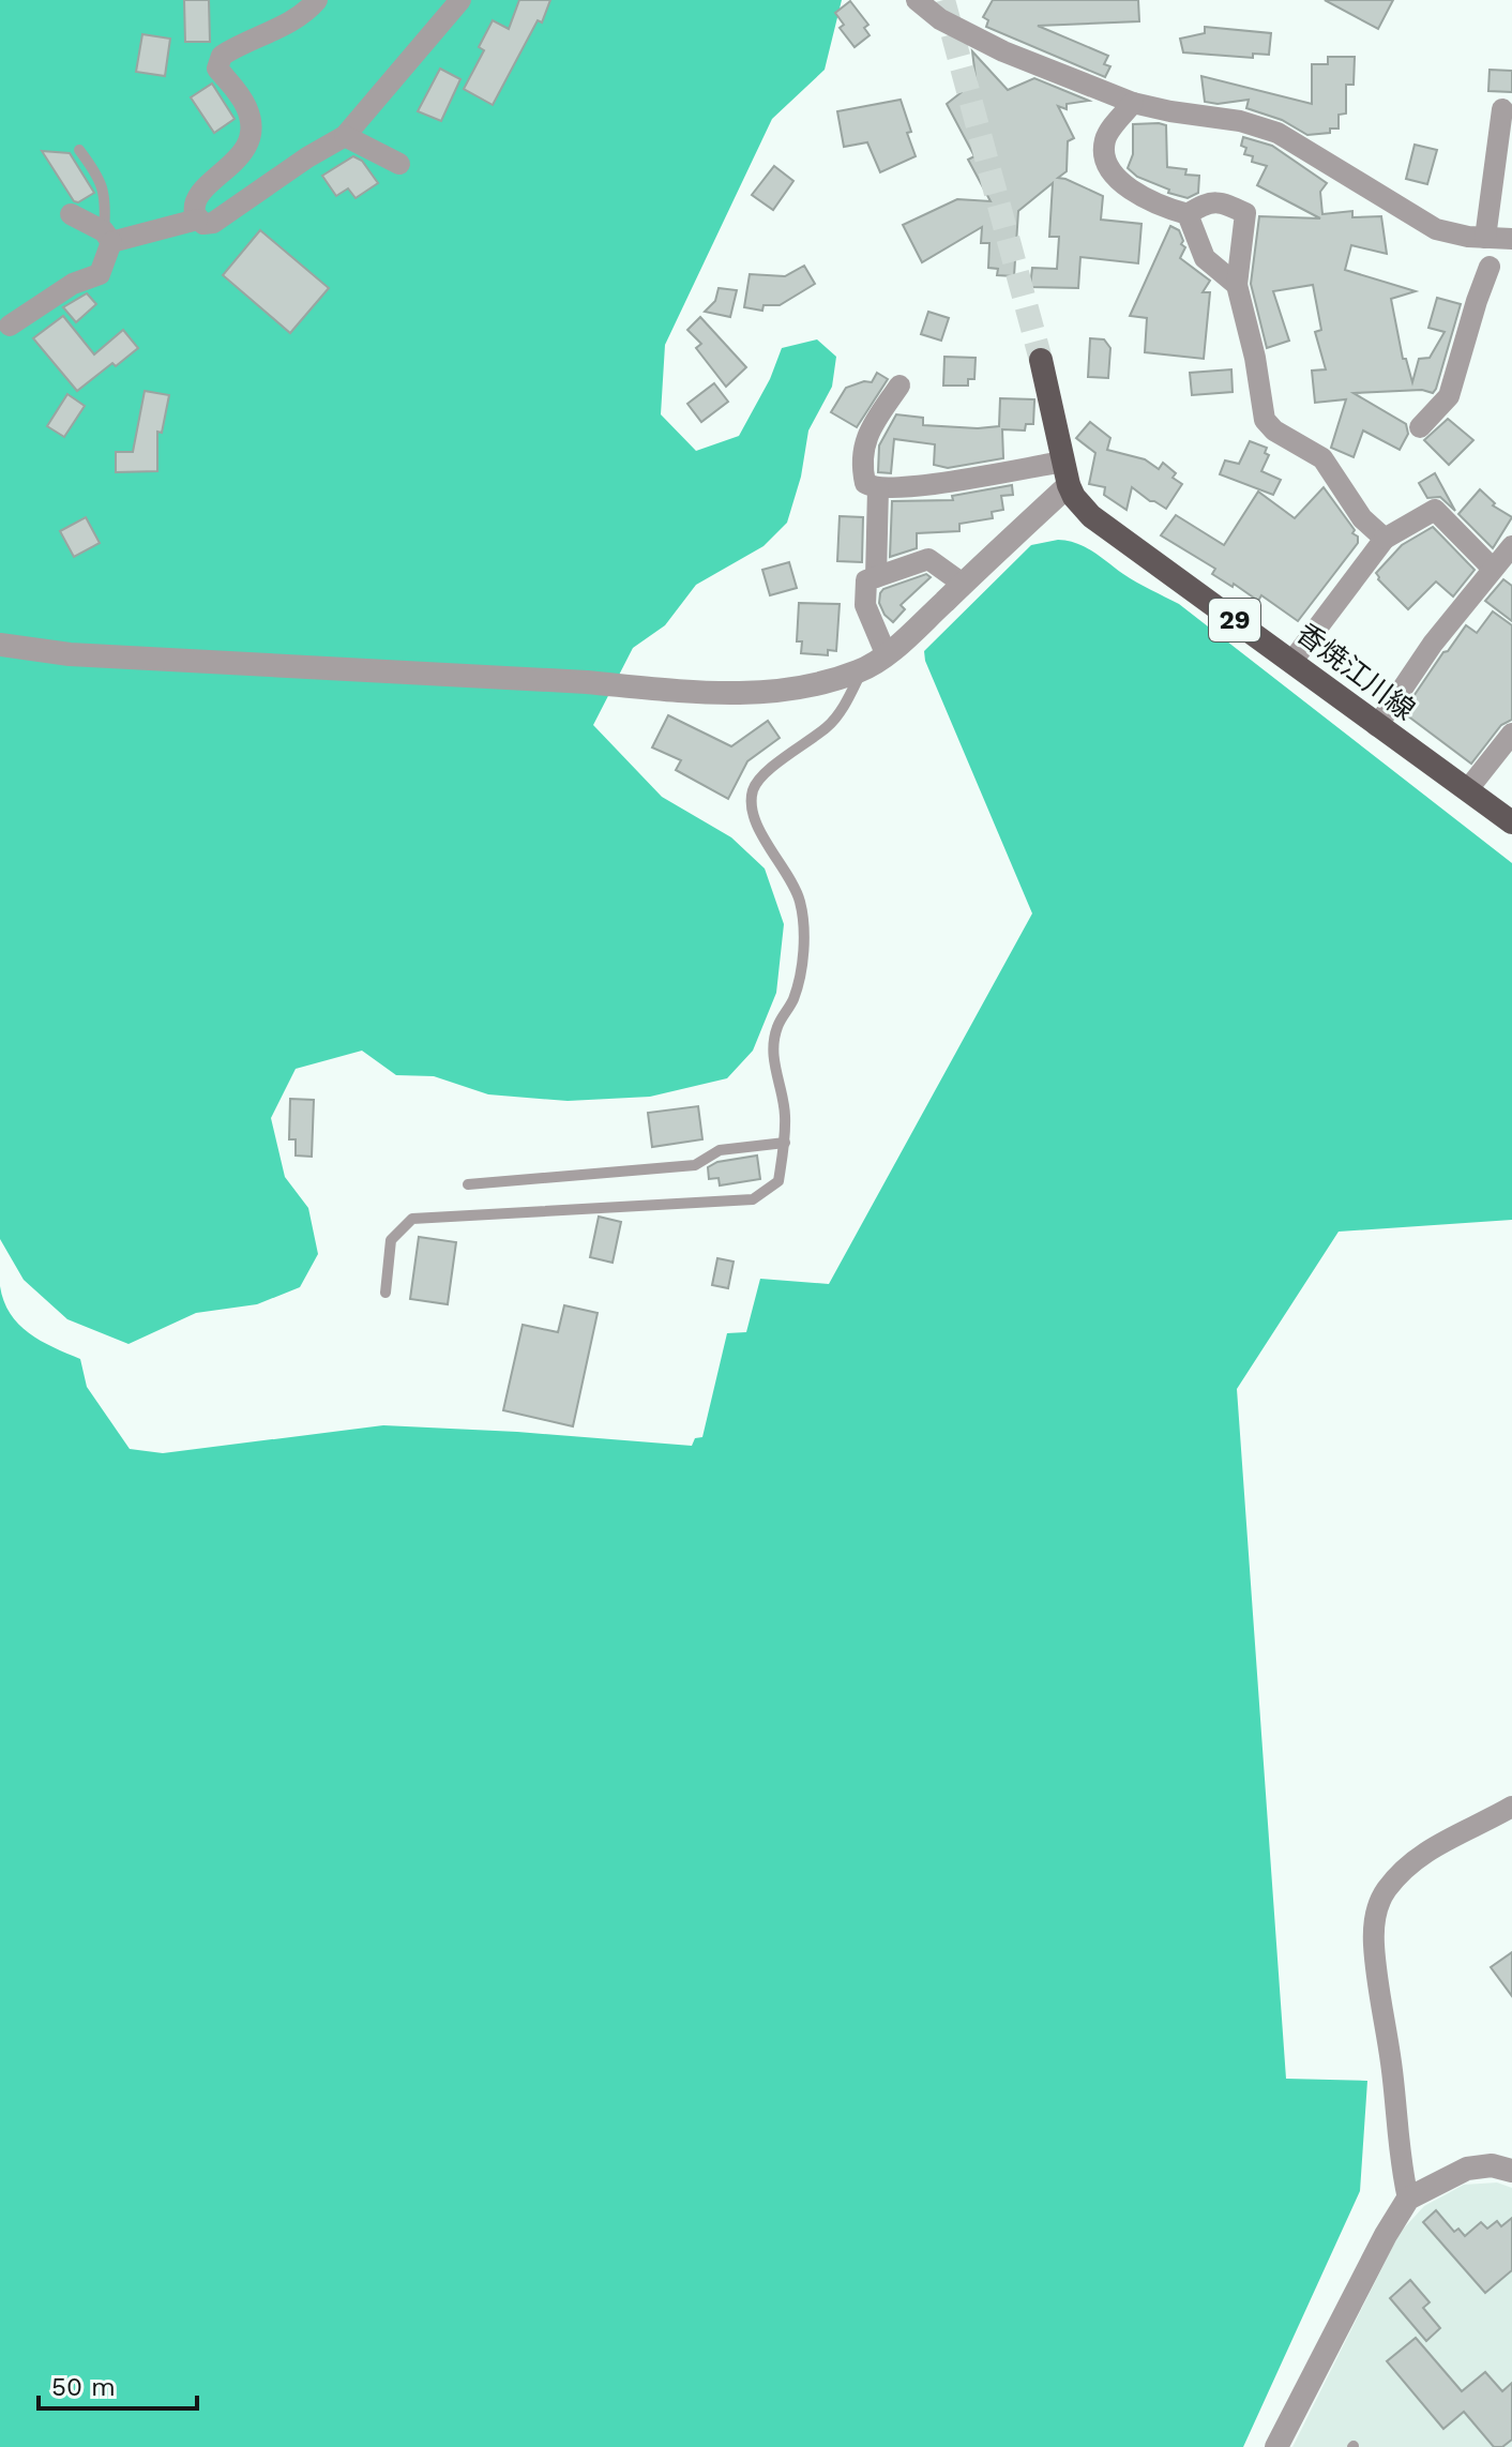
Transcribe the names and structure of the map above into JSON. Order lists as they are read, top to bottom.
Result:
{
  "streets": {
    "main road": ["29", "香焼江川線"]
  },
  "scale_bar": "50 m"
}
